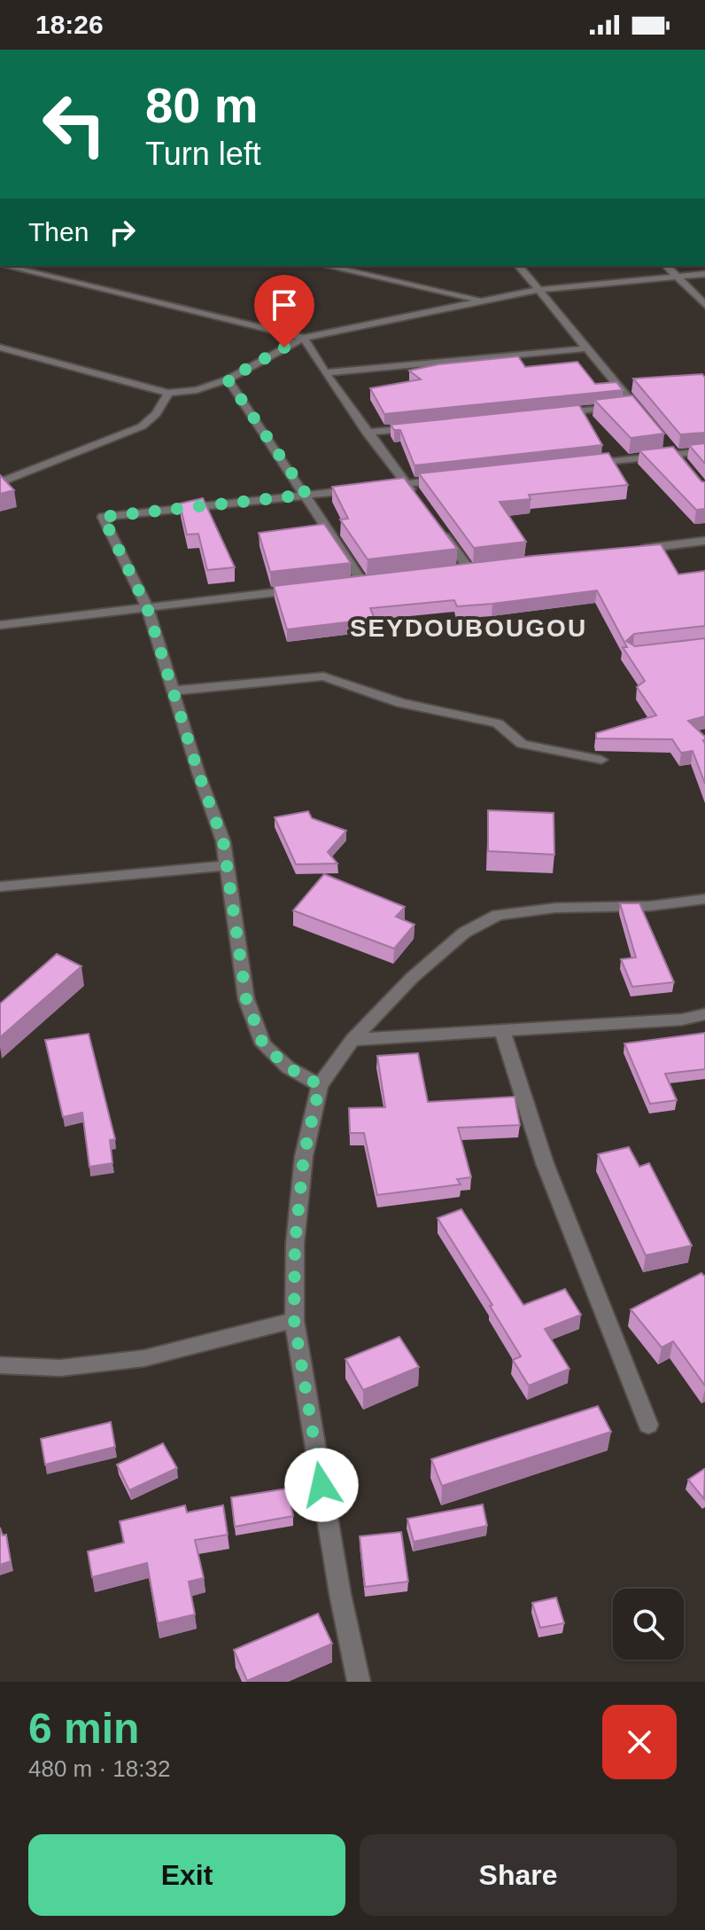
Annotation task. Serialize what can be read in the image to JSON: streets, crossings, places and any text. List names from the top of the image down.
{
  "districts": ["SEYDOUBOUGOU"],
  "page": {
    "status": "18:26",
    "turn": ["80 m", "Turn left"],
    "then": "Then",
    "heading": ["6 min", "480 m · 18:32"],
    "buttons": ["Exit", "Share"]
  }
}
